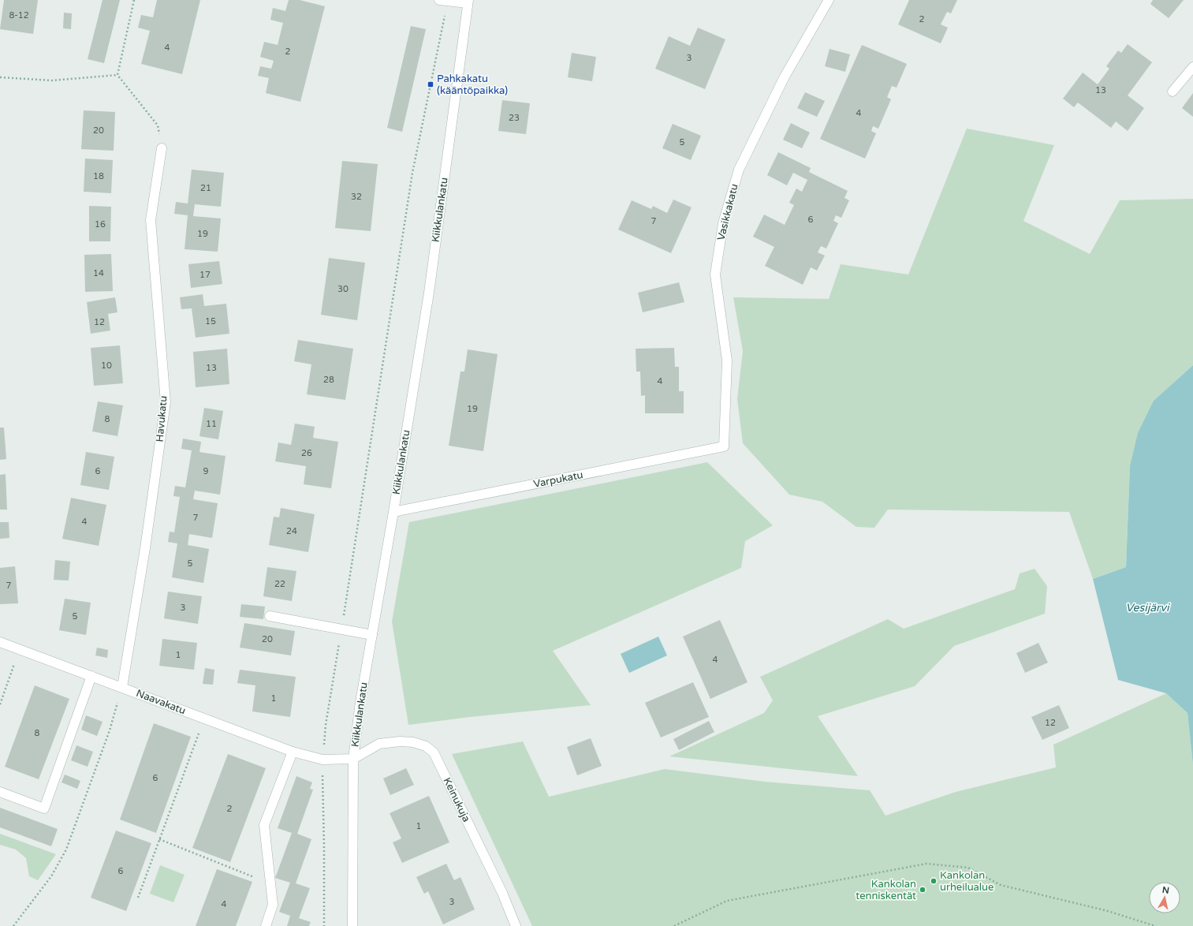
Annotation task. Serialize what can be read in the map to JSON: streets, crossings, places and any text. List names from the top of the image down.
{
  "streets": {
    "street": [
      "Kiikkulankatu",
      "Vasikkakatu",
      "Havukatu",
      "Varpukatu",
      "Naavakatu",
      "Keinukuja"
    ]
  },
  "crossings": [
    ["Kiikkulankatu", "Varpukatu"],
    ["Kiikkulankatu", "Naavakatu"],
    ["Kiikkulankatu", "Keinukuja"],
    ["Vasikkakatu", "Varpukatu"],
    ["Havukatu", "Naavakatu"],
    ["Naavakatu", "Keinukuja"]
  ],
  "water": ["Vesijärvi"],
  "places": {
    "transit": ["Pahkakatu (kääntöpaikka)"],
    "other": ["Kankolan urheilualue", "Kankolan tenniskentät"]
  },
  "house_numbers": [
    "8-12",
    "2",
    "4",
    "2",
    "3",
    "13",
    "4",
    "23",
    "20",
    "5",
    "18",
    "21",
    "32",
    "6",
    "7",
    "16",
    "19",
    "14",
    "17",
    "30",
    "15",
    "12",
    "10",
    "13",
    "28",
    "4",
    "19",
    "8",
    "11",
    "26",
    "6",
    "9",
    "7",
    "4",
    "24",
    "5",
    "22",
    "7",
    "3",
    "5",
    "20",
    "1",
    "4",
    "1",
    "12",
    "8",
    "6",
    "2",
    "1",
    "6",
    "3",
    "4"
  ],
  "north": "top"
}
